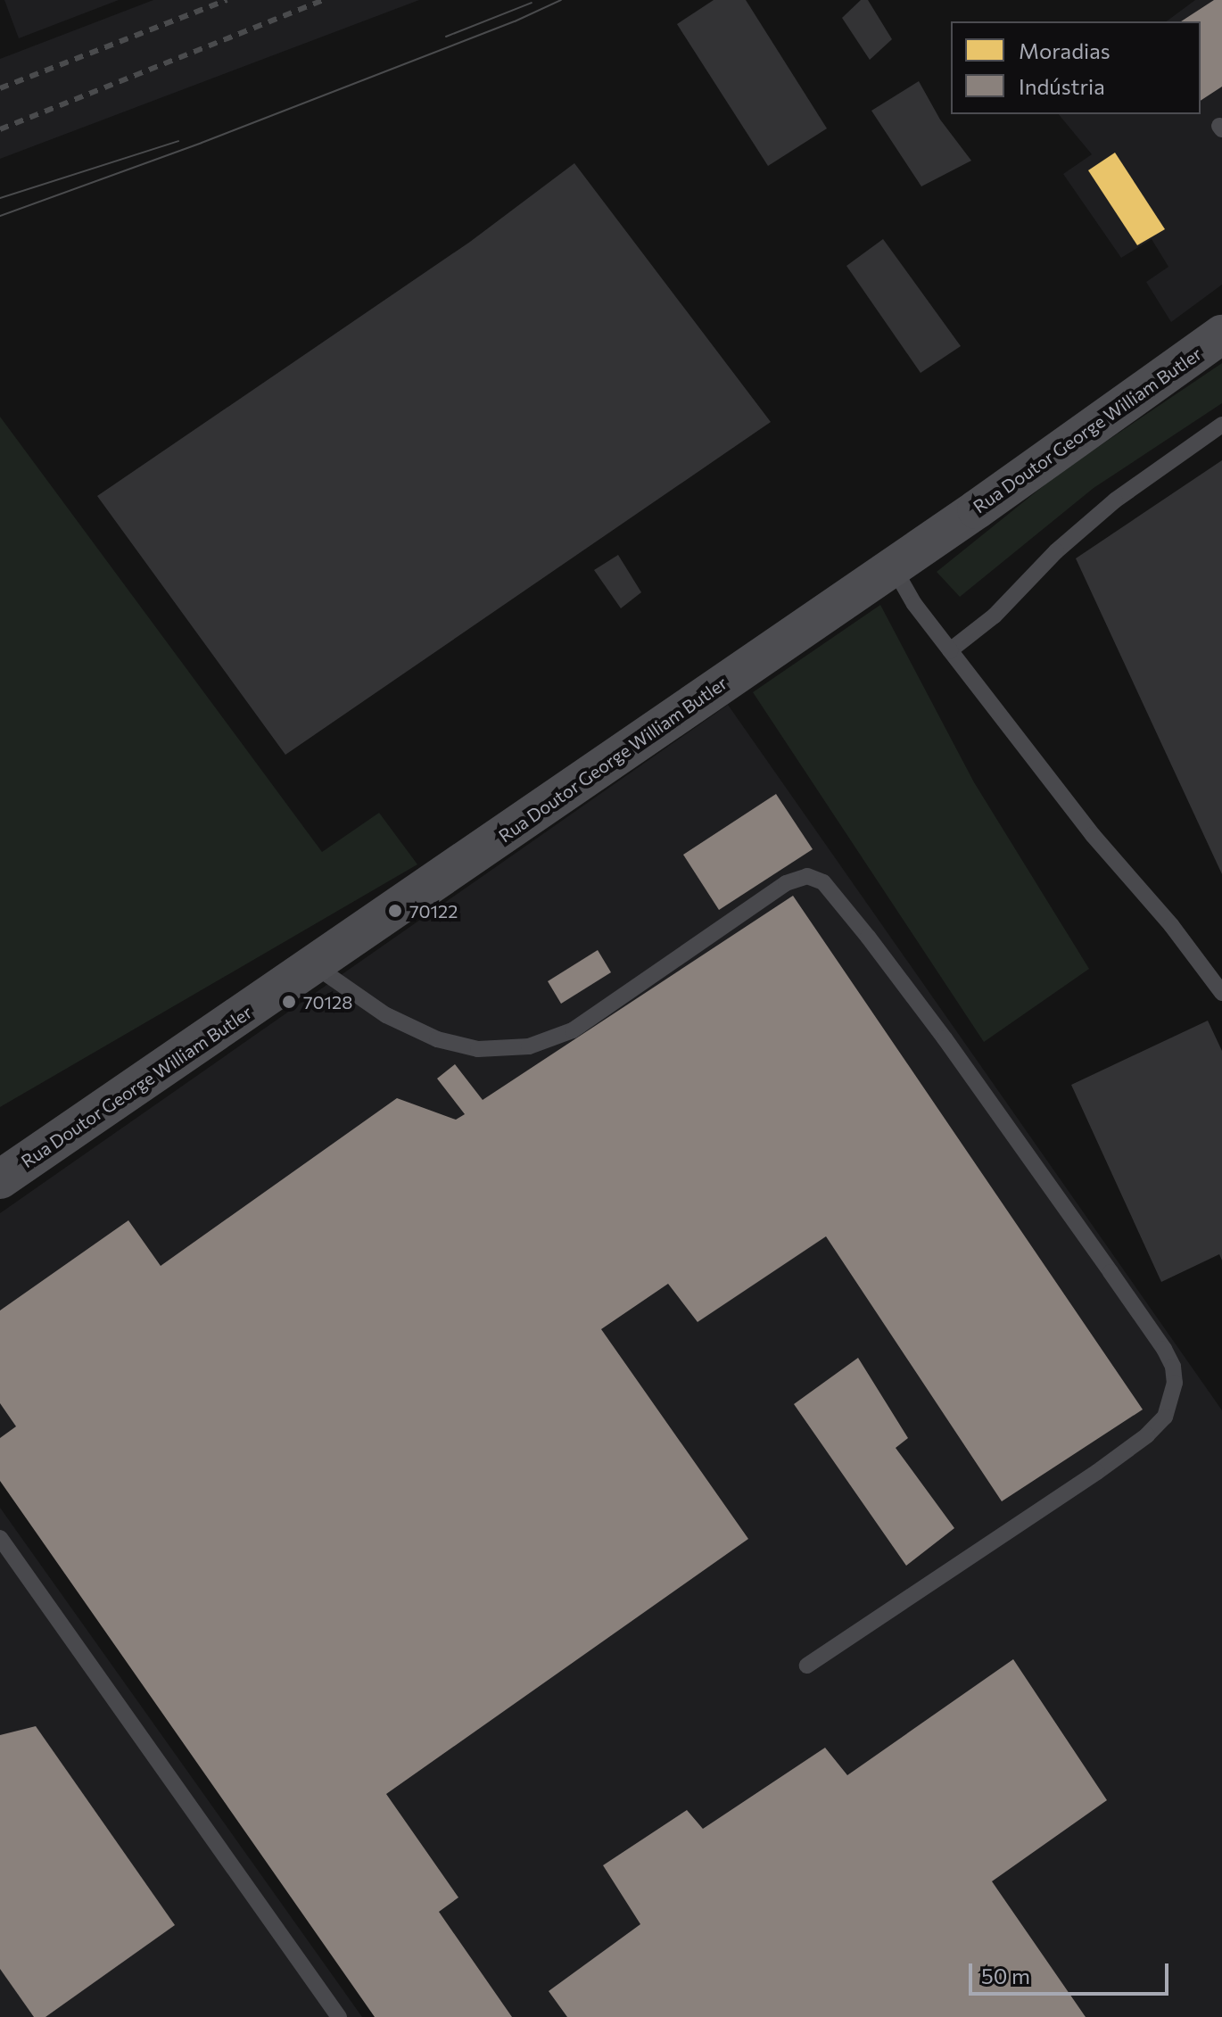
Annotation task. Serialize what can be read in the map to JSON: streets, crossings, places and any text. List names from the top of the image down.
{
  "streets": {
    "street": ["Rua Doutor George William Butler"]
  },
  "places": ["70122", "70128"],
  "legend": ["Moradias", "Indústria"],
  "scale_bar": "50 m"
}
